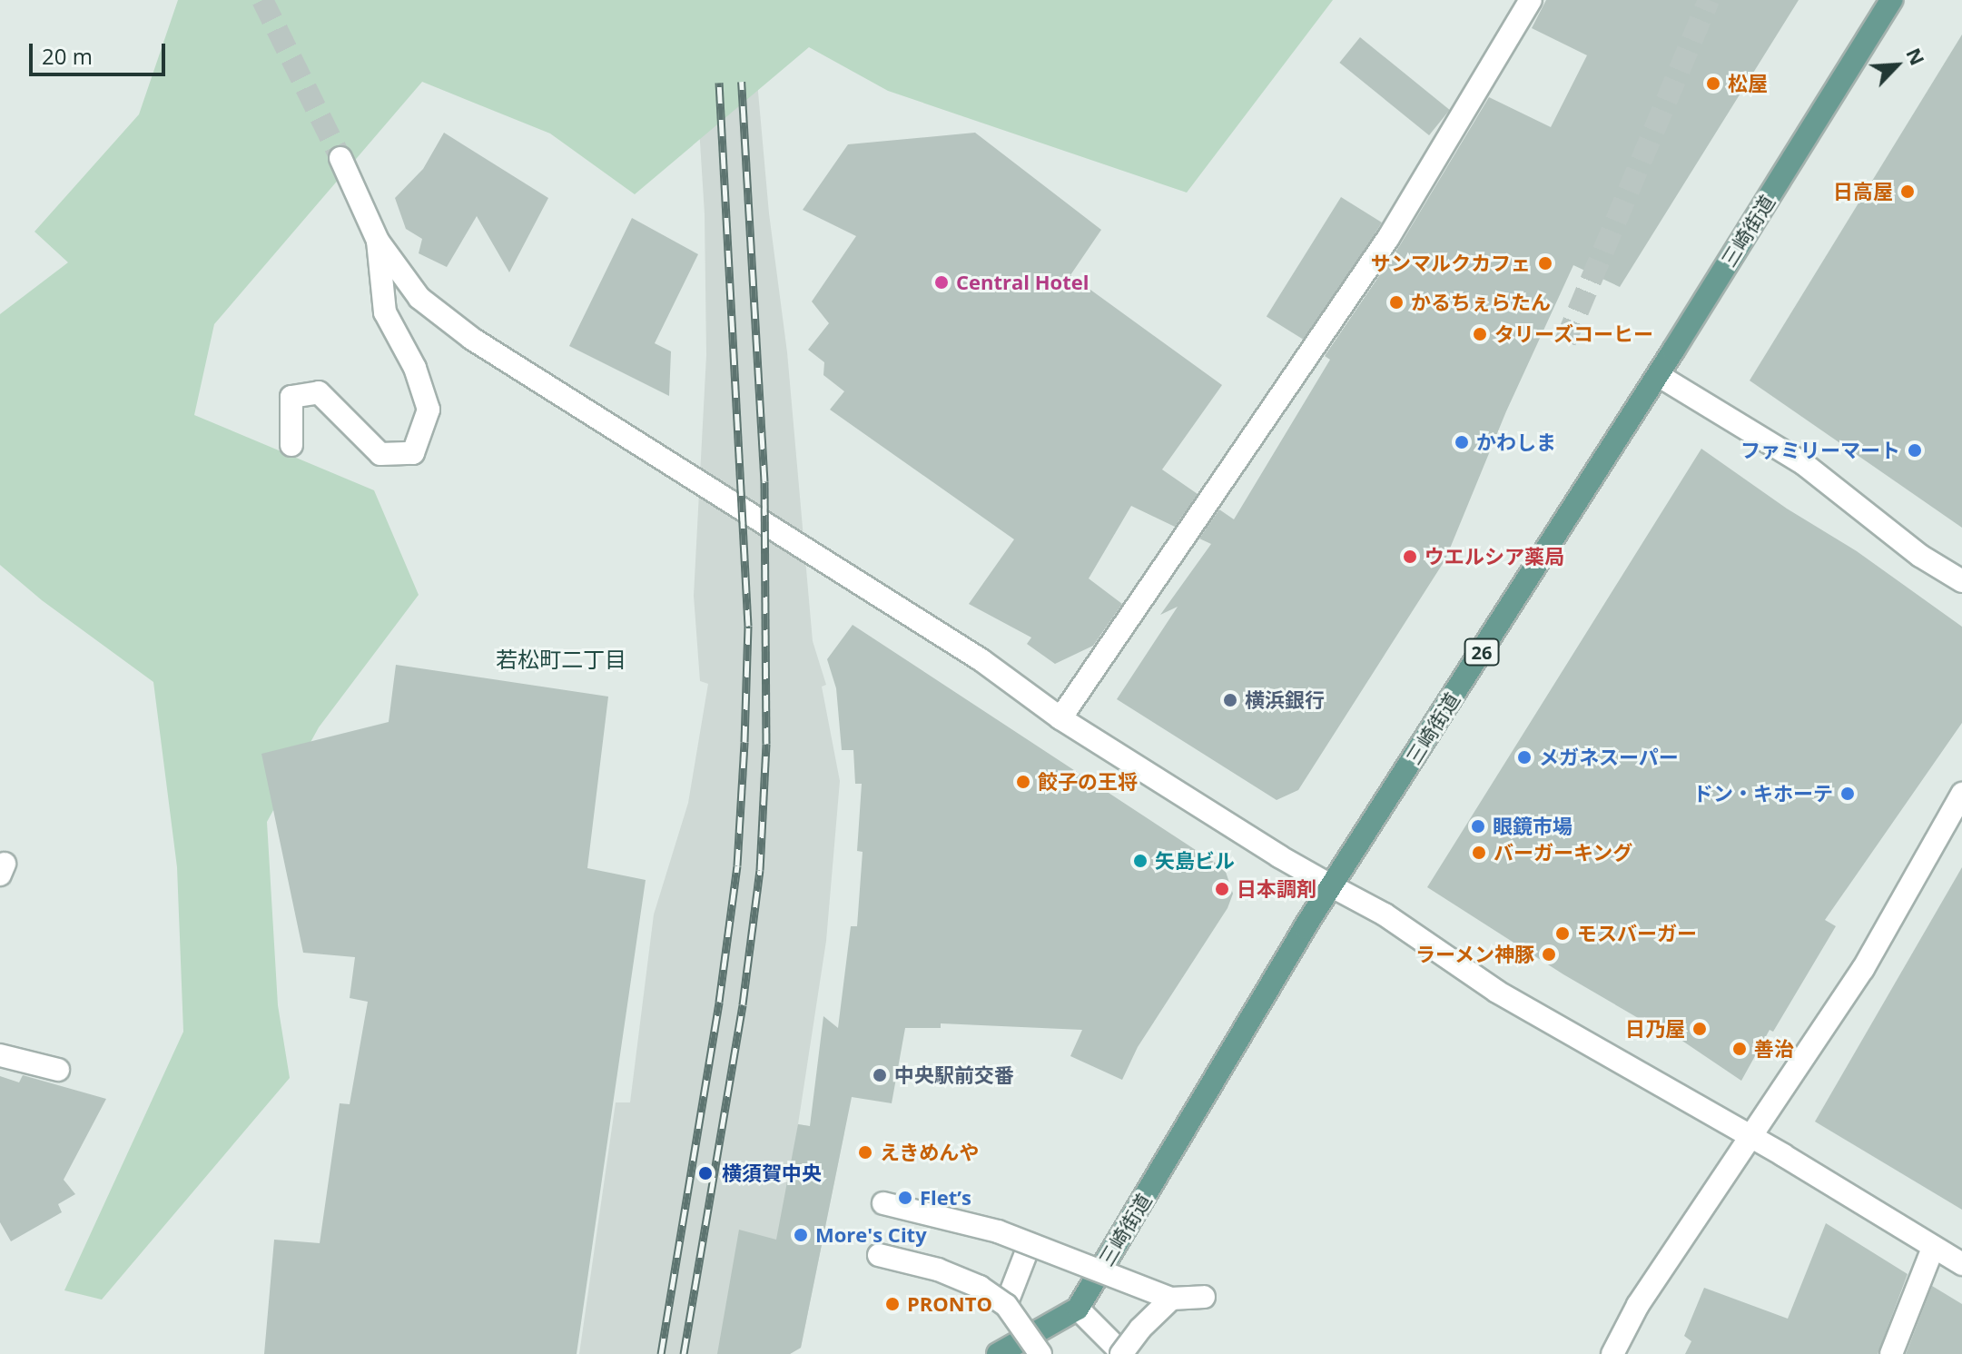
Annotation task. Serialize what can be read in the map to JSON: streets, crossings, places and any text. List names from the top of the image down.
{
  "streets": {
    "main road": ["三崎街道", "26"]
  },
  "districts": ["若松町二丁目"],
  "places": [
    "松屋",
    "日高屋",
    "サンマルクカフェ",
    "Central Hotel",
    "かるちぇらたん",
    "タリーズコーヒー",
    "かわしま",
    "ファミリーマート",
    "ウエルシア薬局",
    "横浜銀行",
    "メガネスーパー",
    "餃子の王将",
    "ドン・キホーテ",
    "眼鏡市場",
    "バーガーキング",
    "矢島ビル",
    "日本調剤",
    "モスバーガー",
    "ラーメン神豚",
    "日乃屋",
    "善治",
    "中央駅前交番",
    "えきめんや",
    "横須賀中央",
    "Flet’s",
    "More's City",
    "PRONTO"
  ],
  "scale_bar": "20 m",
  "north": "top right"
}
